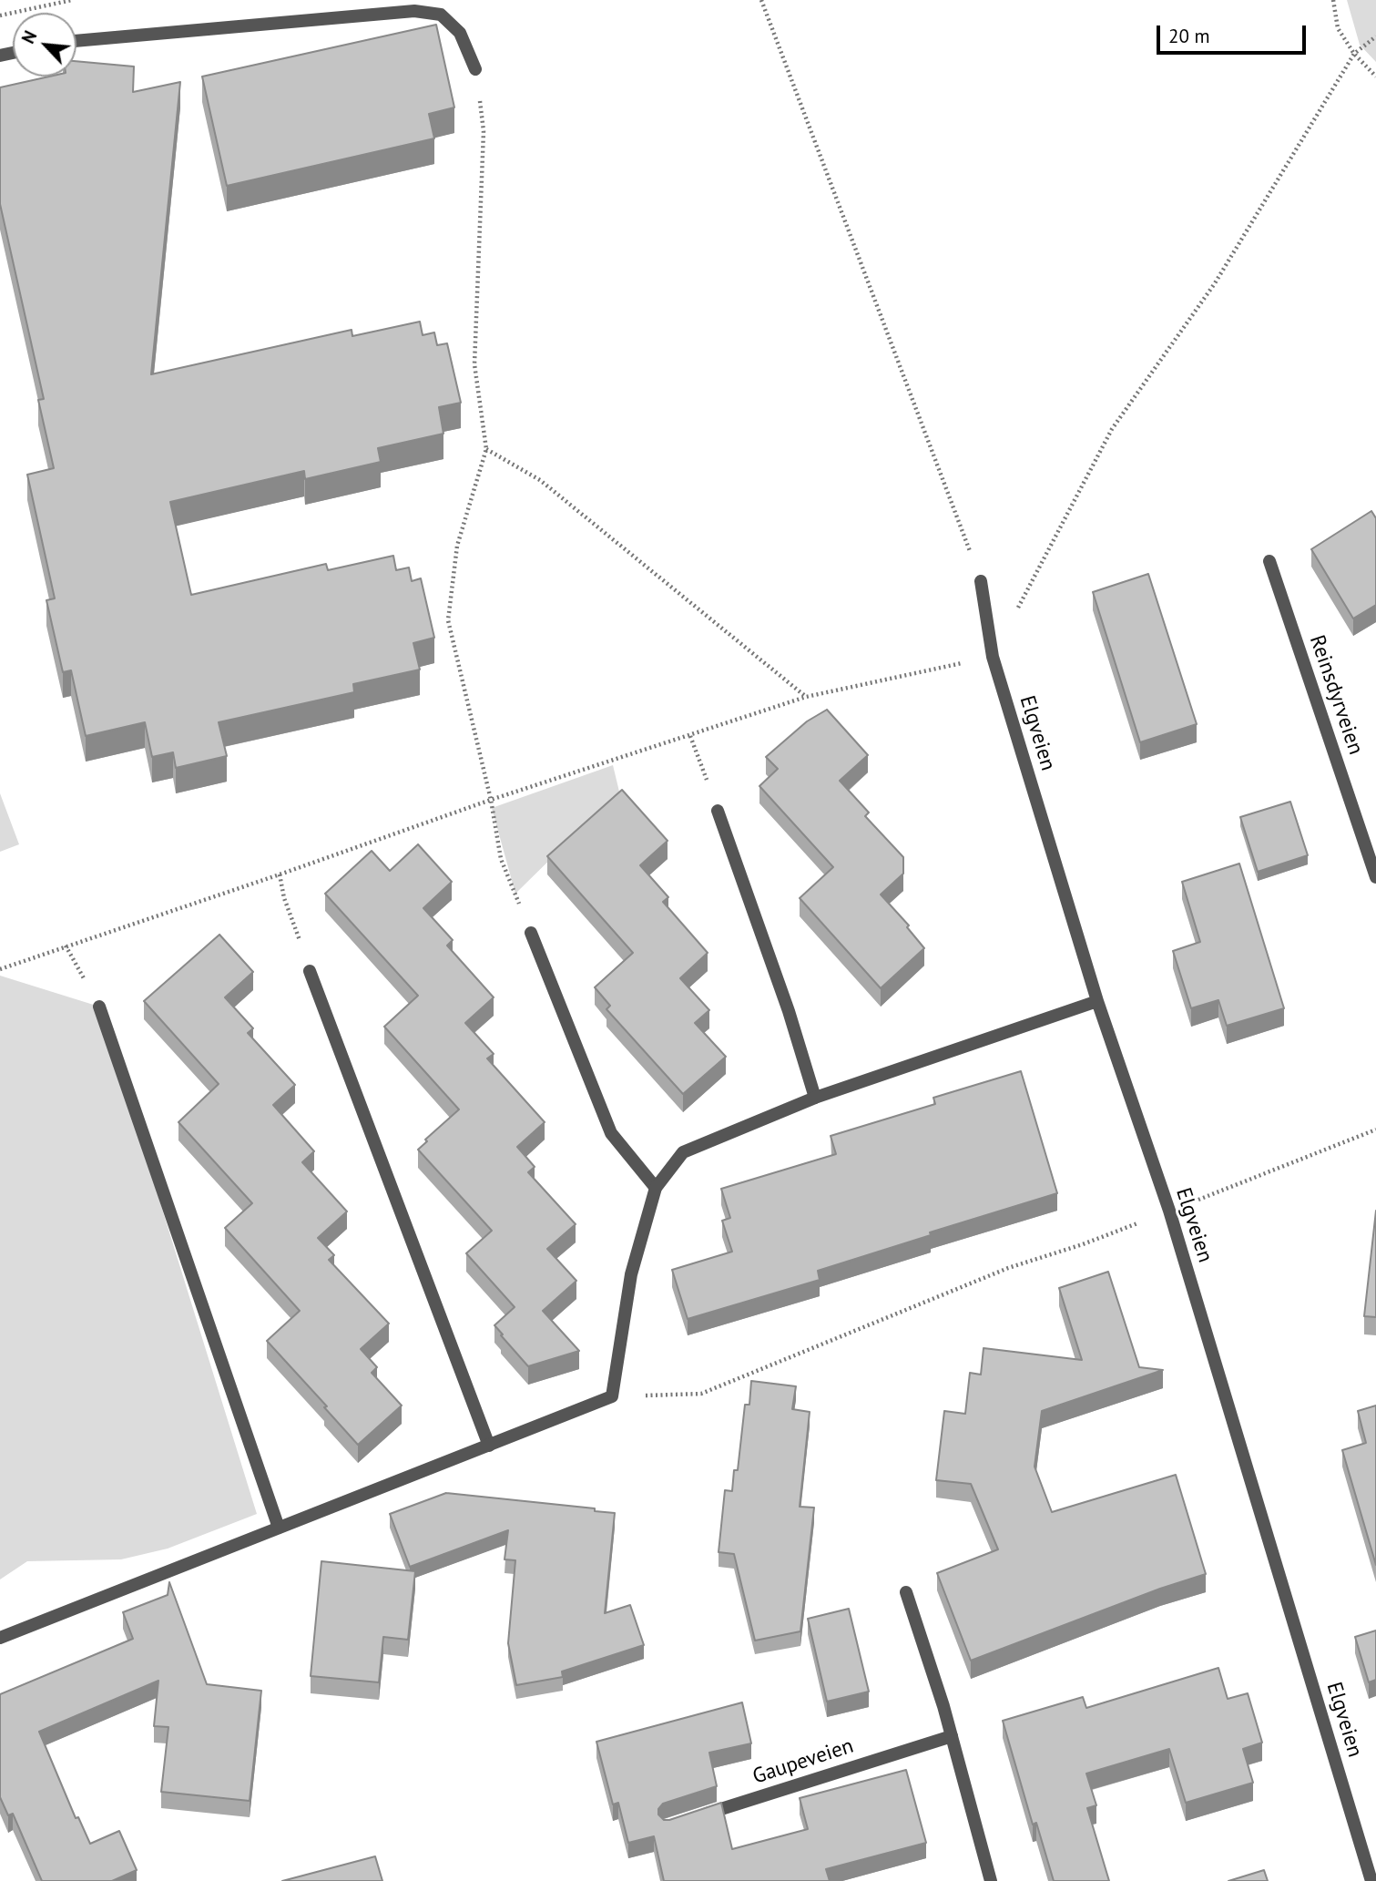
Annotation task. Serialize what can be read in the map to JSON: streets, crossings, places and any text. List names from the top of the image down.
{
  "streets": {
    "street": ["Reinsdyrveien", "Elgveien", "Gaupeveien"]
  },
  "scale_bar": "20 m",
  "north": "top left"
}
